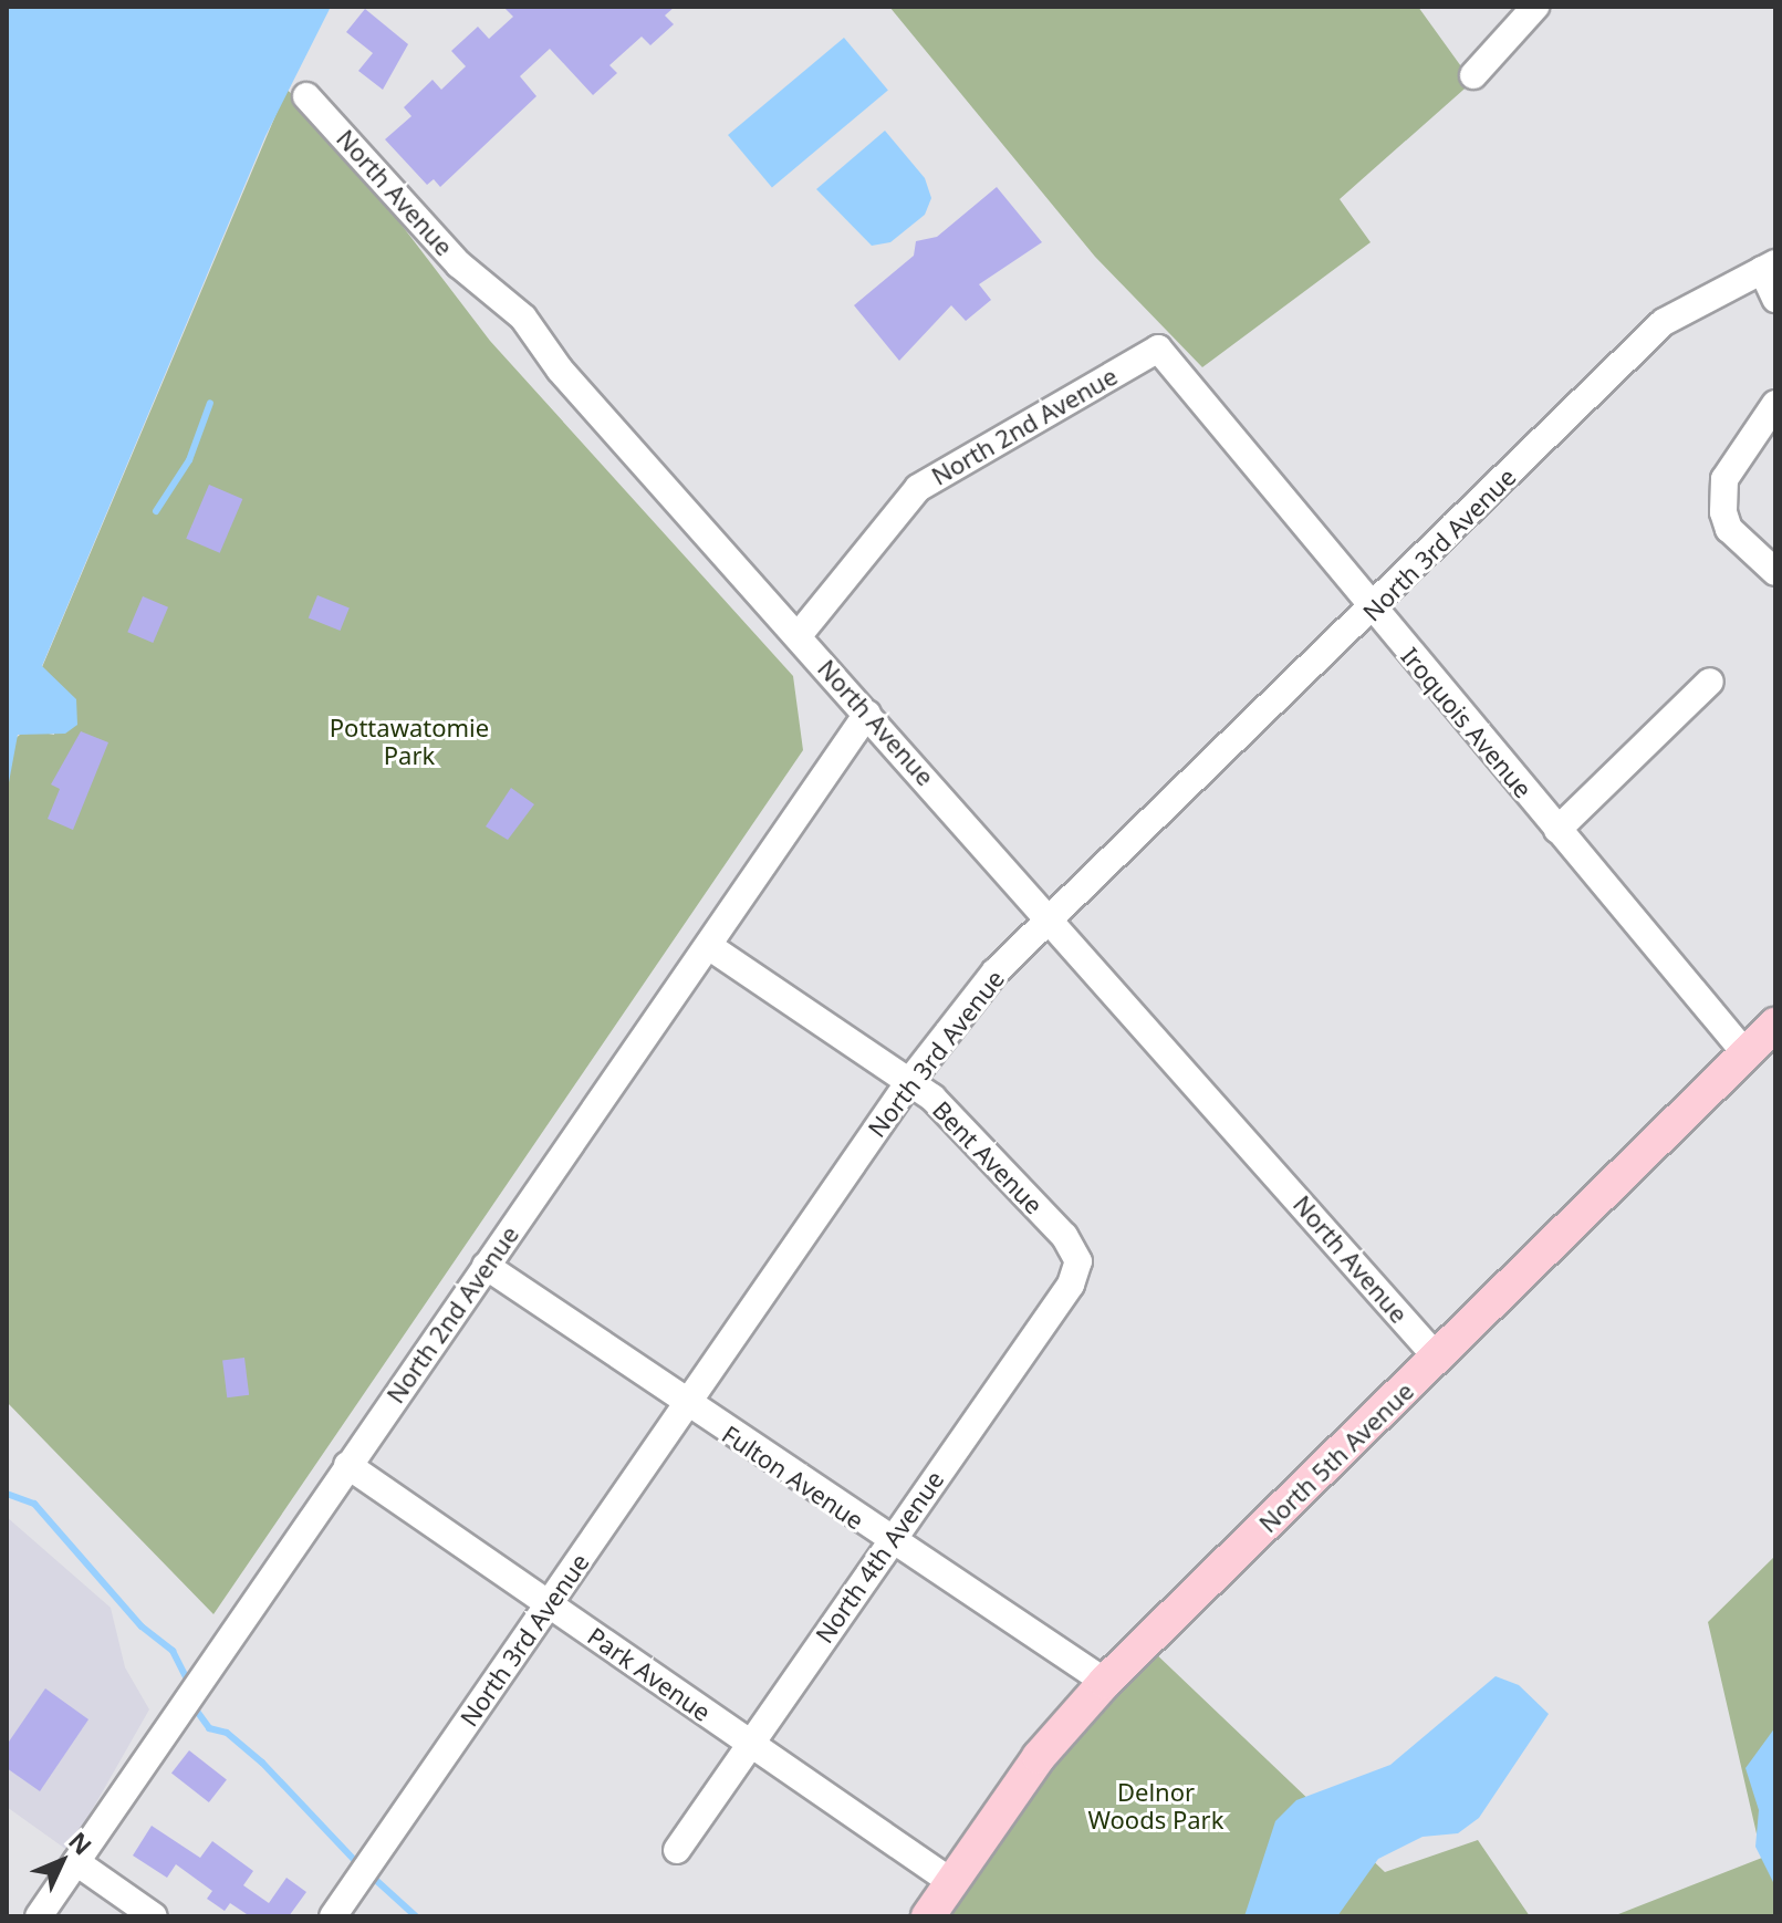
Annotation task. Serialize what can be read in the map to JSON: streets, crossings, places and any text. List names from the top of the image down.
{
  "streets": {
    "main road": ["North 5th Avenue"],
    "street": [
      "North Avenue",
      "North 2nd Avenue",
      "North 3rd Avenue",
      "Iroquois Avenue",
      "Bent Avenue",
      "Fulton Avenue",
      "North 4th Avenue",
      "Park Avenue"
    ]
  },
  "crossings": [
    ["North Avenue", "North 2nd Avenue"],
    ["North Avenue", "North 3rd Avenue"],
    ["North Avenue", "North 5th Avenue"],
    ["North 2nd Avenue", "Iroquois Avenue"],
    ["North 2nd Avenue", "Bent Avenue"],
    ["North 2nd Avenue", "Fulton Avenue"],
    ["North 2nd Avenue", "Park Avenue"],
    ["North 3rd Avenue", "Iroquois Avenue"],
    ["North 3rd Avenue", "Bent Avenue"],
    ["North 3rd Avenue", "Fulton Avenue"],
    ["North 3rd Avenue", "Park Avenue"],
    ["Iroquois Avenue", "North 5th Avenue"],
    ["Bent Avenue", "North 4th Avenue"],
    ["North 5th Avenue", "Fulton Avenue"],
    ["North 5th Avenue", "Park Avenue"],
    ["Fulton Avenue", "North 4th Avenue"],
    ["North 4th Avenue", "Park Avenue"]
  ],
  "parks": ["Pottawatomie Park", "Delnor Woods Park"],
  "north": "top right"
}
